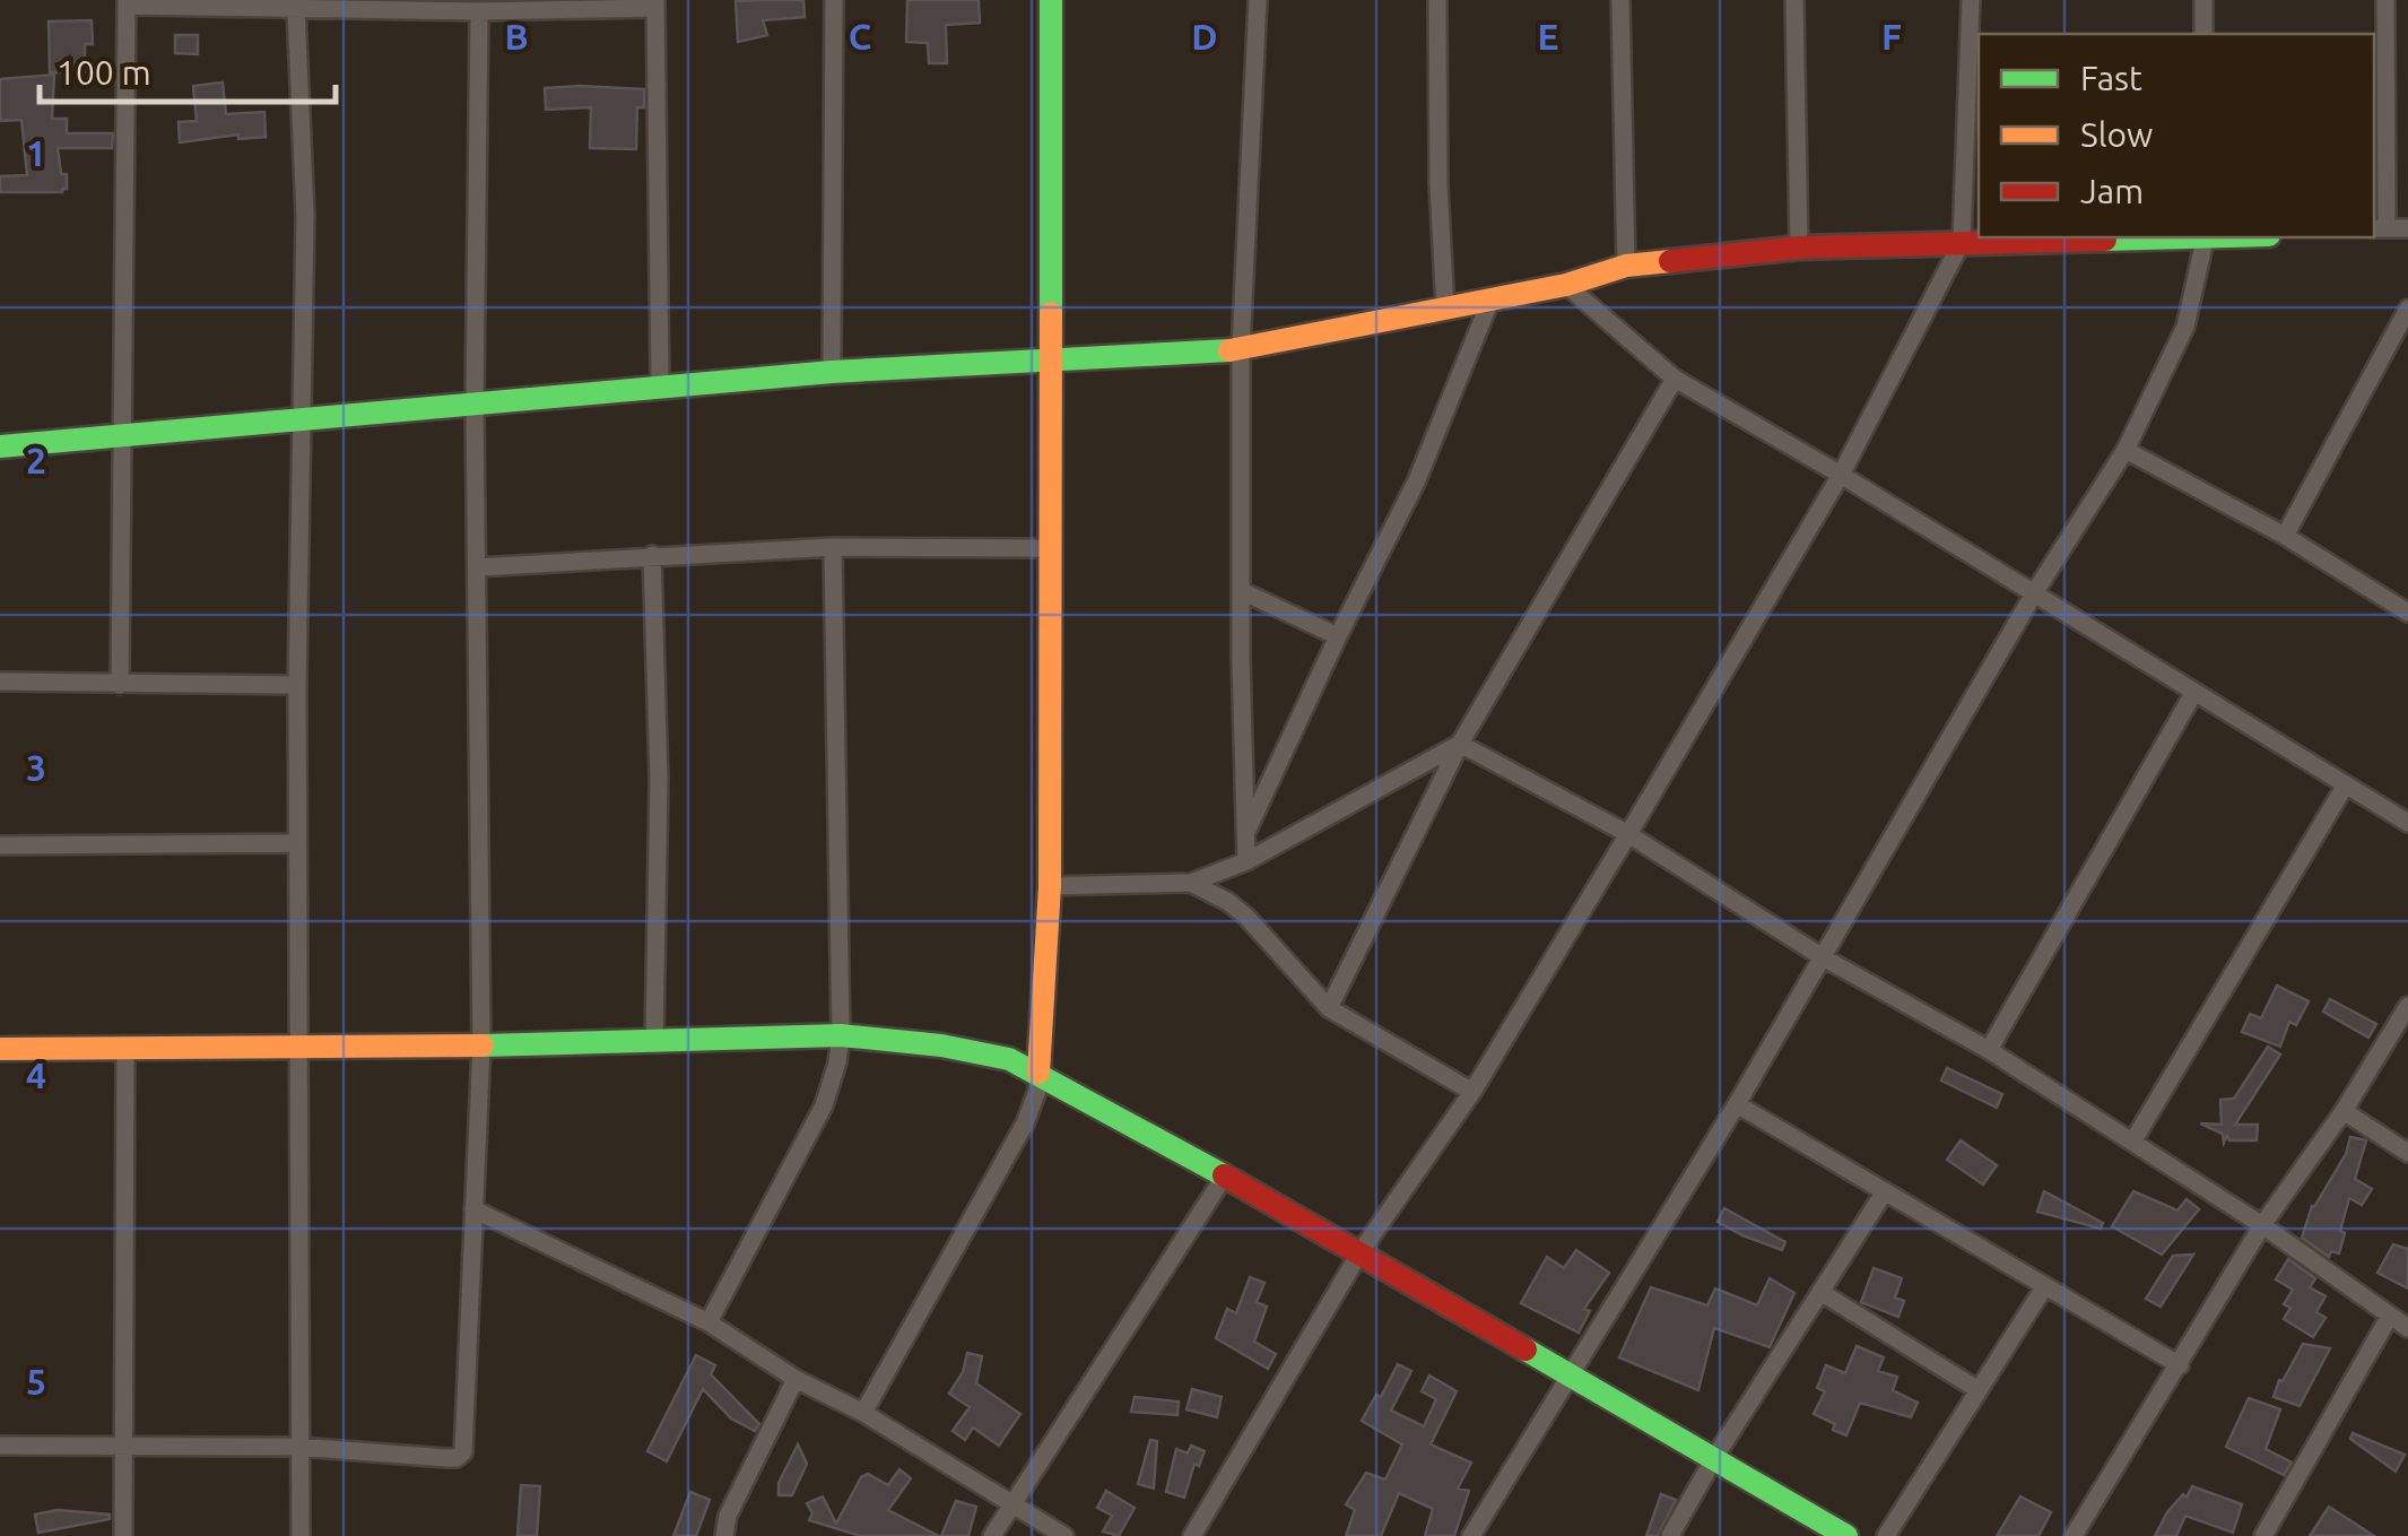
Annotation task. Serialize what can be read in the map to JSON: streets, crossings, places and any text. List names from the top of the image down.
{
  "legend": ["Fast", "Slow", "Jam"],
  "scale_bar": "100 m",
  "grid": {
    "columns": [
      "B",
      "C",
      "D",
      "E",
      "F"
    ],
    "rows": [
      "1",
      "2",
      "3",
      "4",
      "5"
    ]
  }
}
